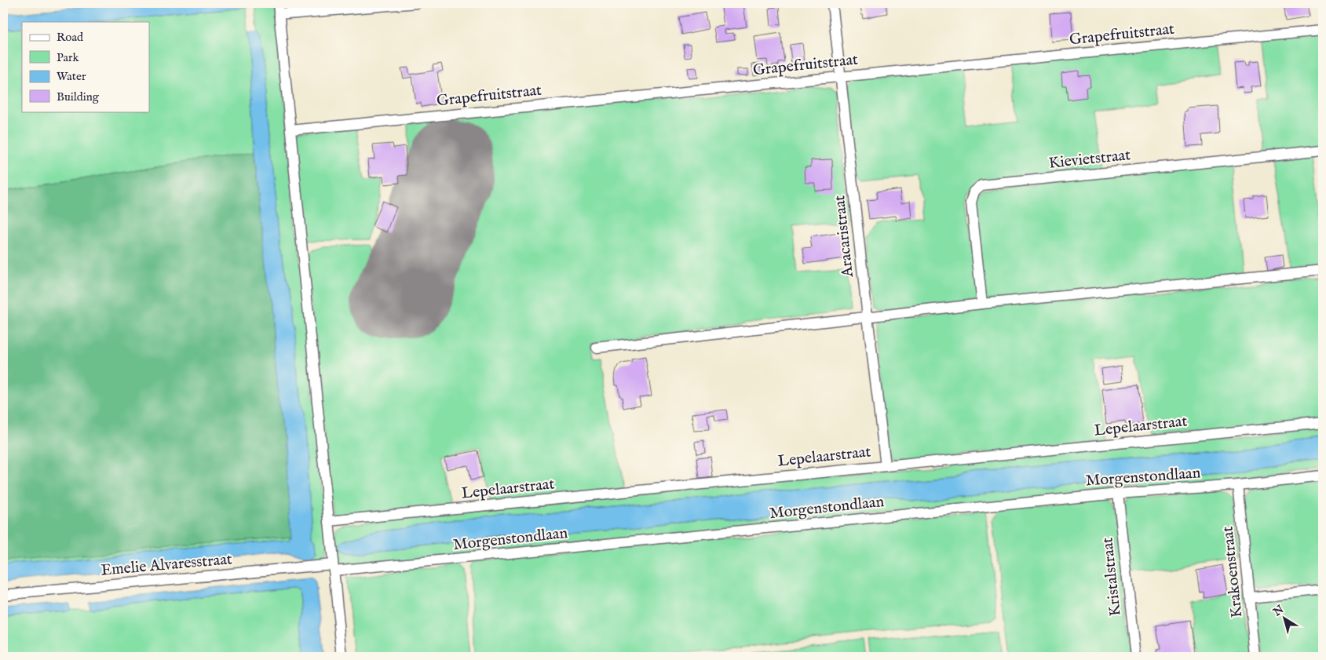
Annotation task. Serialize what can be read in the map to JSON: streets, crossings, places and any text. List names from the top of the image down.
{
  "streets": {
    "street": [
      "Grapefruitstraat",
      "Kievietstraat",
      "Aracaristraat",
      "Lepelaarstraat",
      "Morgenstondlaan",
      "Emelie Alvaresstraat",
      "Krakoenstraat",
      "Kristalstraat"
    ]
  },
  "crossings": [
    ["Grapefruitstraat", "Aracaristraat"],
    ["Aracaristraat", "Lepelaarstraat"],
    ["Morgenstondlaan", "Emelie Alvaresstraat"],
    ["Morgenstondlaan", "Krakoenstraat"],
    ["Morgenstondlaan", "Kristalstraat"]
  ],
  "legend": [
    "Road",
    "Park",
    "Water",
    "Building"
  ],
  "north": "top left"
}
